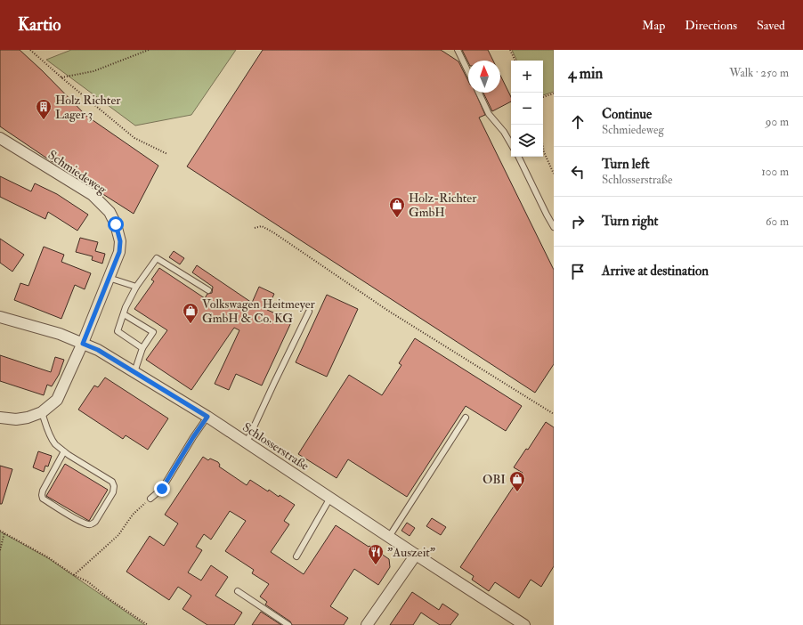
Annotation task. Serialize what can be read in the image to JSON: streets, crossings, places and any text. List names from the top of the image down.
{
  "streets": {
    "street": ["Schmiedeweg", "Schlosserstraße"]
  },
  "crossings": [
    ["Schmiedeweg", "Schlosserstraße"]
  ],
  "places": {
    "building": ["Holz Richter Lager 3"],
    "shop": ["Holz-Richter GmbH", "Volkswagen Heitmeyer GmbH & Co. KG", "OBI"],
    "restaurant": ["\"Auszeit\""]
  },
  "north": "top",
  "page": {
    "header": "Kartio",
    "nav": ["Map", "Directions", "Saved"],
    "heading": ["4 min", "Walk · 250 m"],
    "map_buttons": ["+", "−"],
    "list": [
      ["Continue", "Schmiedeweg", "90 m"],
      ["Turn left", "Schlosserstraße", "100 m"],
      ["Turn right", "60 m"],
      "Arrive at destination"
    ]
  }
}
